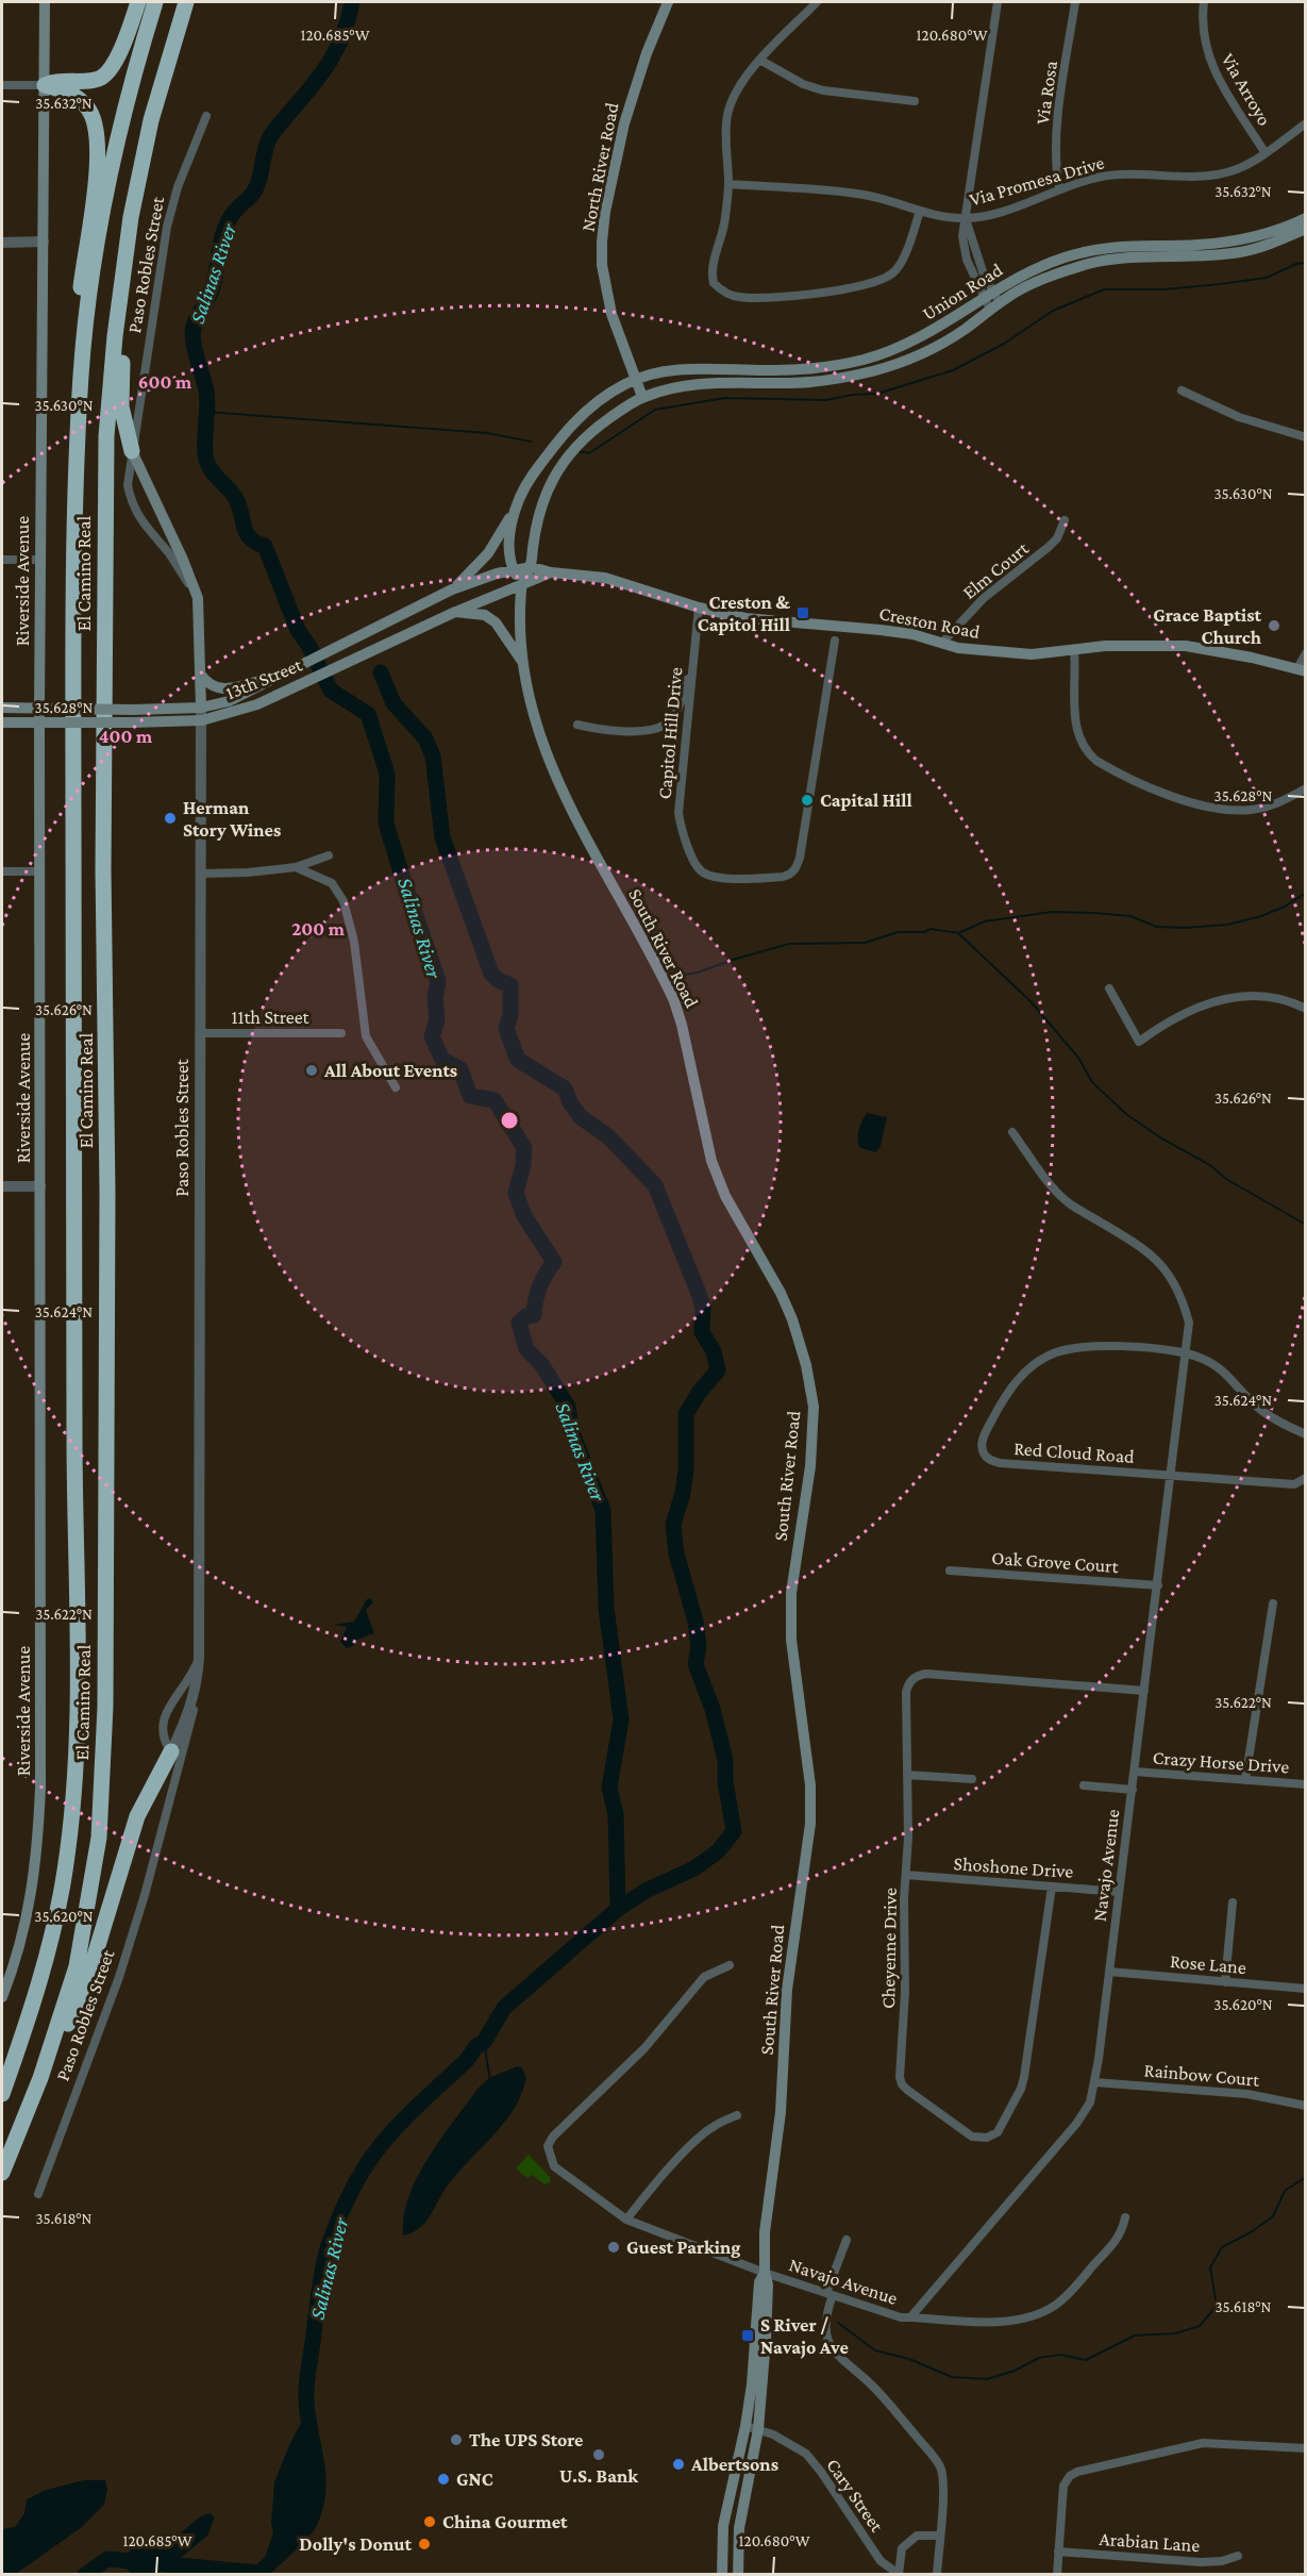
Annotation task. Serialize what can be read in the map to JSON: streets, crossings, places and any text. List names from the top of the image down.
{
  "streets": {
    "highway": ["El Camino Real"],
    "main road": [
      "North River Road",
      "Paso Robles Street",
      "Union Road",
      "Riverside Avenue",
      "Creston Road",
      "13th Street",
      "South River Road"
    ],
    "street": [
      "Via Arroyo",
      "Via Rosa",
      "Via Promesa Drive",
      "Elm Court",
      "Capitol Hill Drive",
      "11th Street",
      "Red Cloud Road",
      "Oak Grove Court",
      "Crazy Horse Drive",
      "Navajo Avenue",
      "Shoshone Drive",
      "Cheyenne Drive",
      "Rose Lane",
      "Rainbow Court",
      "Cary Street",
      "Arabian Lane"
    ]
  },
  "crossings": [
    ["Via Arroyo", "Via Promesa Drive"],
    ["Via Rosa", "Via Promesa Drive"],
    ["North River Road", "Union Road"],
    ["Paso Robles Street", "13th Street"],
    ["Paso Robles Street", "11th Street"],
    ["Elm Court", "Creston Road"],
    ["Riverside Avenue", "13th Street"],
    ["Creston Road", "13th Street"],
    ["Creston Road", "Capitol Hill Drive"],
    ["13th Street", "South River Road"],
    ["South River Road", "Navajo Avenue"],
    ["South River Road", "Cary Street"],
    ["Red Cloud Road", "Navajo Avenue"],
    ["Oak Grove Court", "Navajo Avenue"],
    ["Crazy Horse Drive", "Navajo Avenue"],
    ["Navajo Avenue", "Shoshone Drive"],
    ["Navajo Avenue", "Cheyenne Drive"],
    ["Navajo Avenue", "Rose Lane"],
    ["Navajo Avenue", "Rainbow Court"],
    ["Shoshone Drive", "Cheyenne Drive"]
  ],
  "water": ["Salinas River"],
  "places": {
    "transit": ["Creston & Capitol Hill", "S River / Navajo Ave"],
    "other": [
      "Grace Baptist Church",
      "Capital Hill",
      "Herman Story Wines",
      "All About Events",
      "Guest Parking",
      "The UPS Store",
      "U.S. Bank",
      "Albertsons",
      "GNC",
      "China Gourmet",
      "Dolly's Donut"
    ]
  },
  "coordinates": [
    "120.685°W",
    "120.680°W",
    "35.632°N",
    "35.630°N",
    "35.628°N",
    "35.626°N",
    "35.624°N",
    "35.622°N",
    "35.620°N",
    "35.618°N"
  ],
  "rings": ["600 m", "400 m", "200 m"]
}
